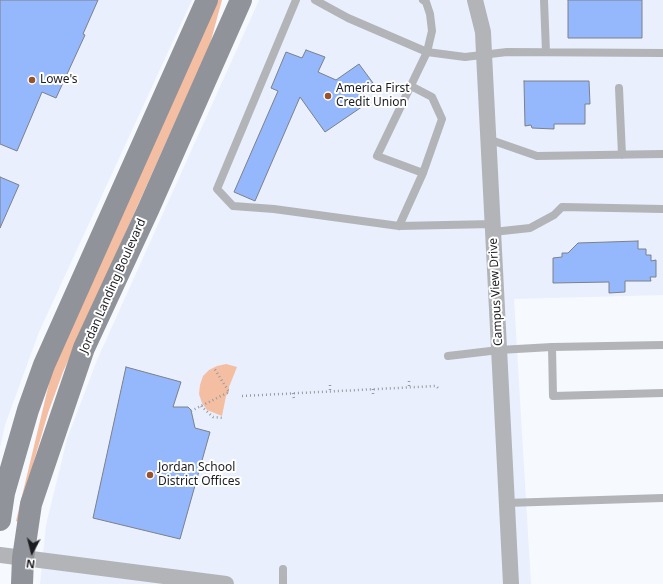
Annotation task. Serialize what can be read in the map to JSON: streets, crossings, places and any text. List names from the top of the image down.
{
  "streets": {
    "main road": ["Jordan Landing Boulevard"],
    "street": ["Campus View Drive"]
  },
  "places": ["Lowe's", "America First Credit Union", "Jordan School District Offices"],
  "north": "bottom"
}
